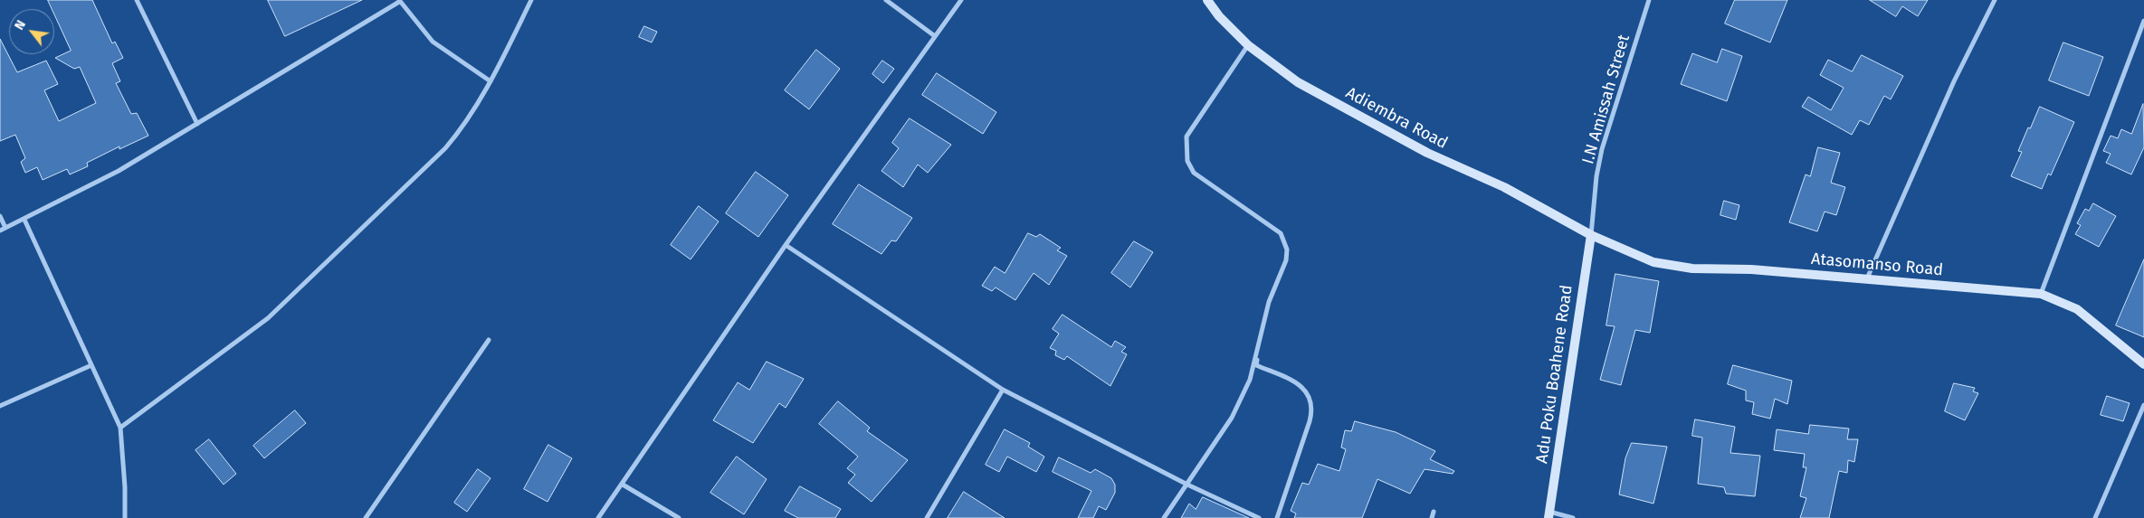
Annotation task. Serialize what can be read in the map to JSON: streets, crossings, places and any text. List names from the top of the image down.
{
  "streets": {
    "street": [
      "I.N Amissah Street",
      "Adiembra Road",
      "Atasomanso Road",
      "Adu Poku Boahene Road"
    ]
  },
  "crossings": [
    ["I.N Amissah Street", "Adiembra Road"],
    ["I.N Amissah Street", "Atasomanso Road"],
    ["I.N Amissah Street", "Adu Poku Boahene Road"],
    ["Adiembra Road", "Atasomanso Road"],
    ["Adiembra Road", "Adu Poku Boahene Road"],
    ["Atasomanso Road", "Adu Poku Boahene Road"]
  ],
  "north": "top left"
}
